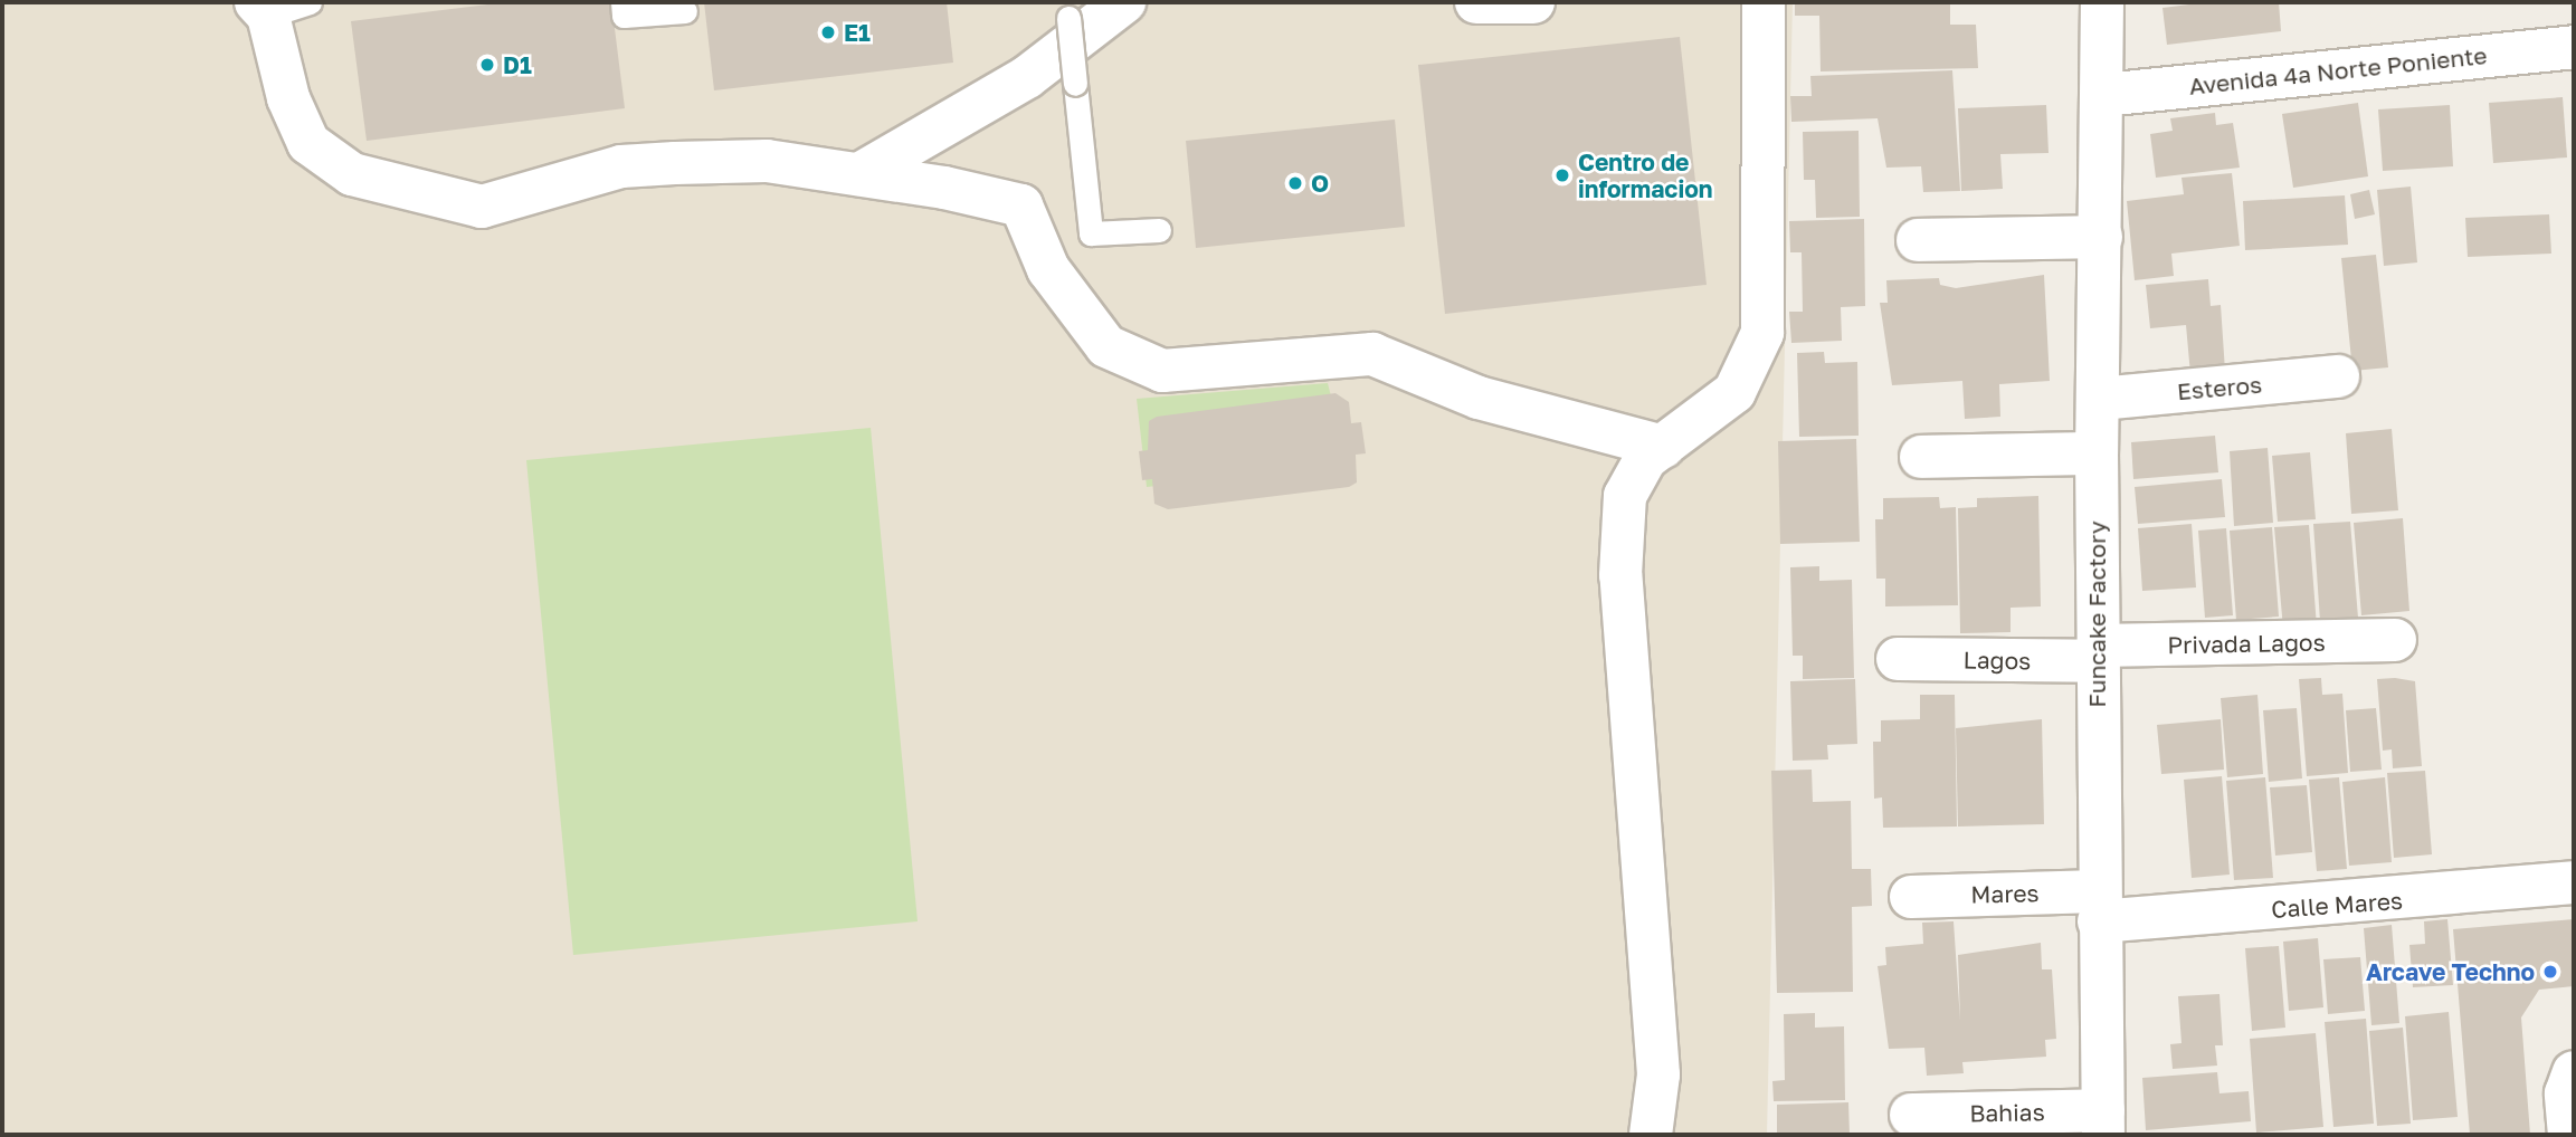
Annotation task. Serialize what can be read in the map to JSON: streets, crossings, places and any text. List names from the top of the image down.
{
  "streets": {
    "street": [
      "Avenida 4a Norte Poniente",
      "Esteros",
      "Funcake Factory",
      "Privada Lagos",
      "Lagos",
      "Mares",
      "Calle Mares",
      "Bahias"
    ]
  },
  "crossings": [
    ["Avenida 4a Norte Poniente", "Funcake Factory"],
    ["Esteros", "Funcake Factory"],
    ["Funcake Factory", "Privada Lagos"],
    ["Funcake Factory", "Lagos"],
    ["Funcake Factory", "Mares"],
    ["Funcake Factory", "Calle Mares"],
    ["Funcake Factory", "Bahias"],
    ["Privada Lagos", "Lagos"],
    ["Mares", "Calle Mares"]
  ],
  "places": [
    "E1",
    "D1",
    "Centro de informacion",
    "O",
    "Arcave Techno"
  ]
}
